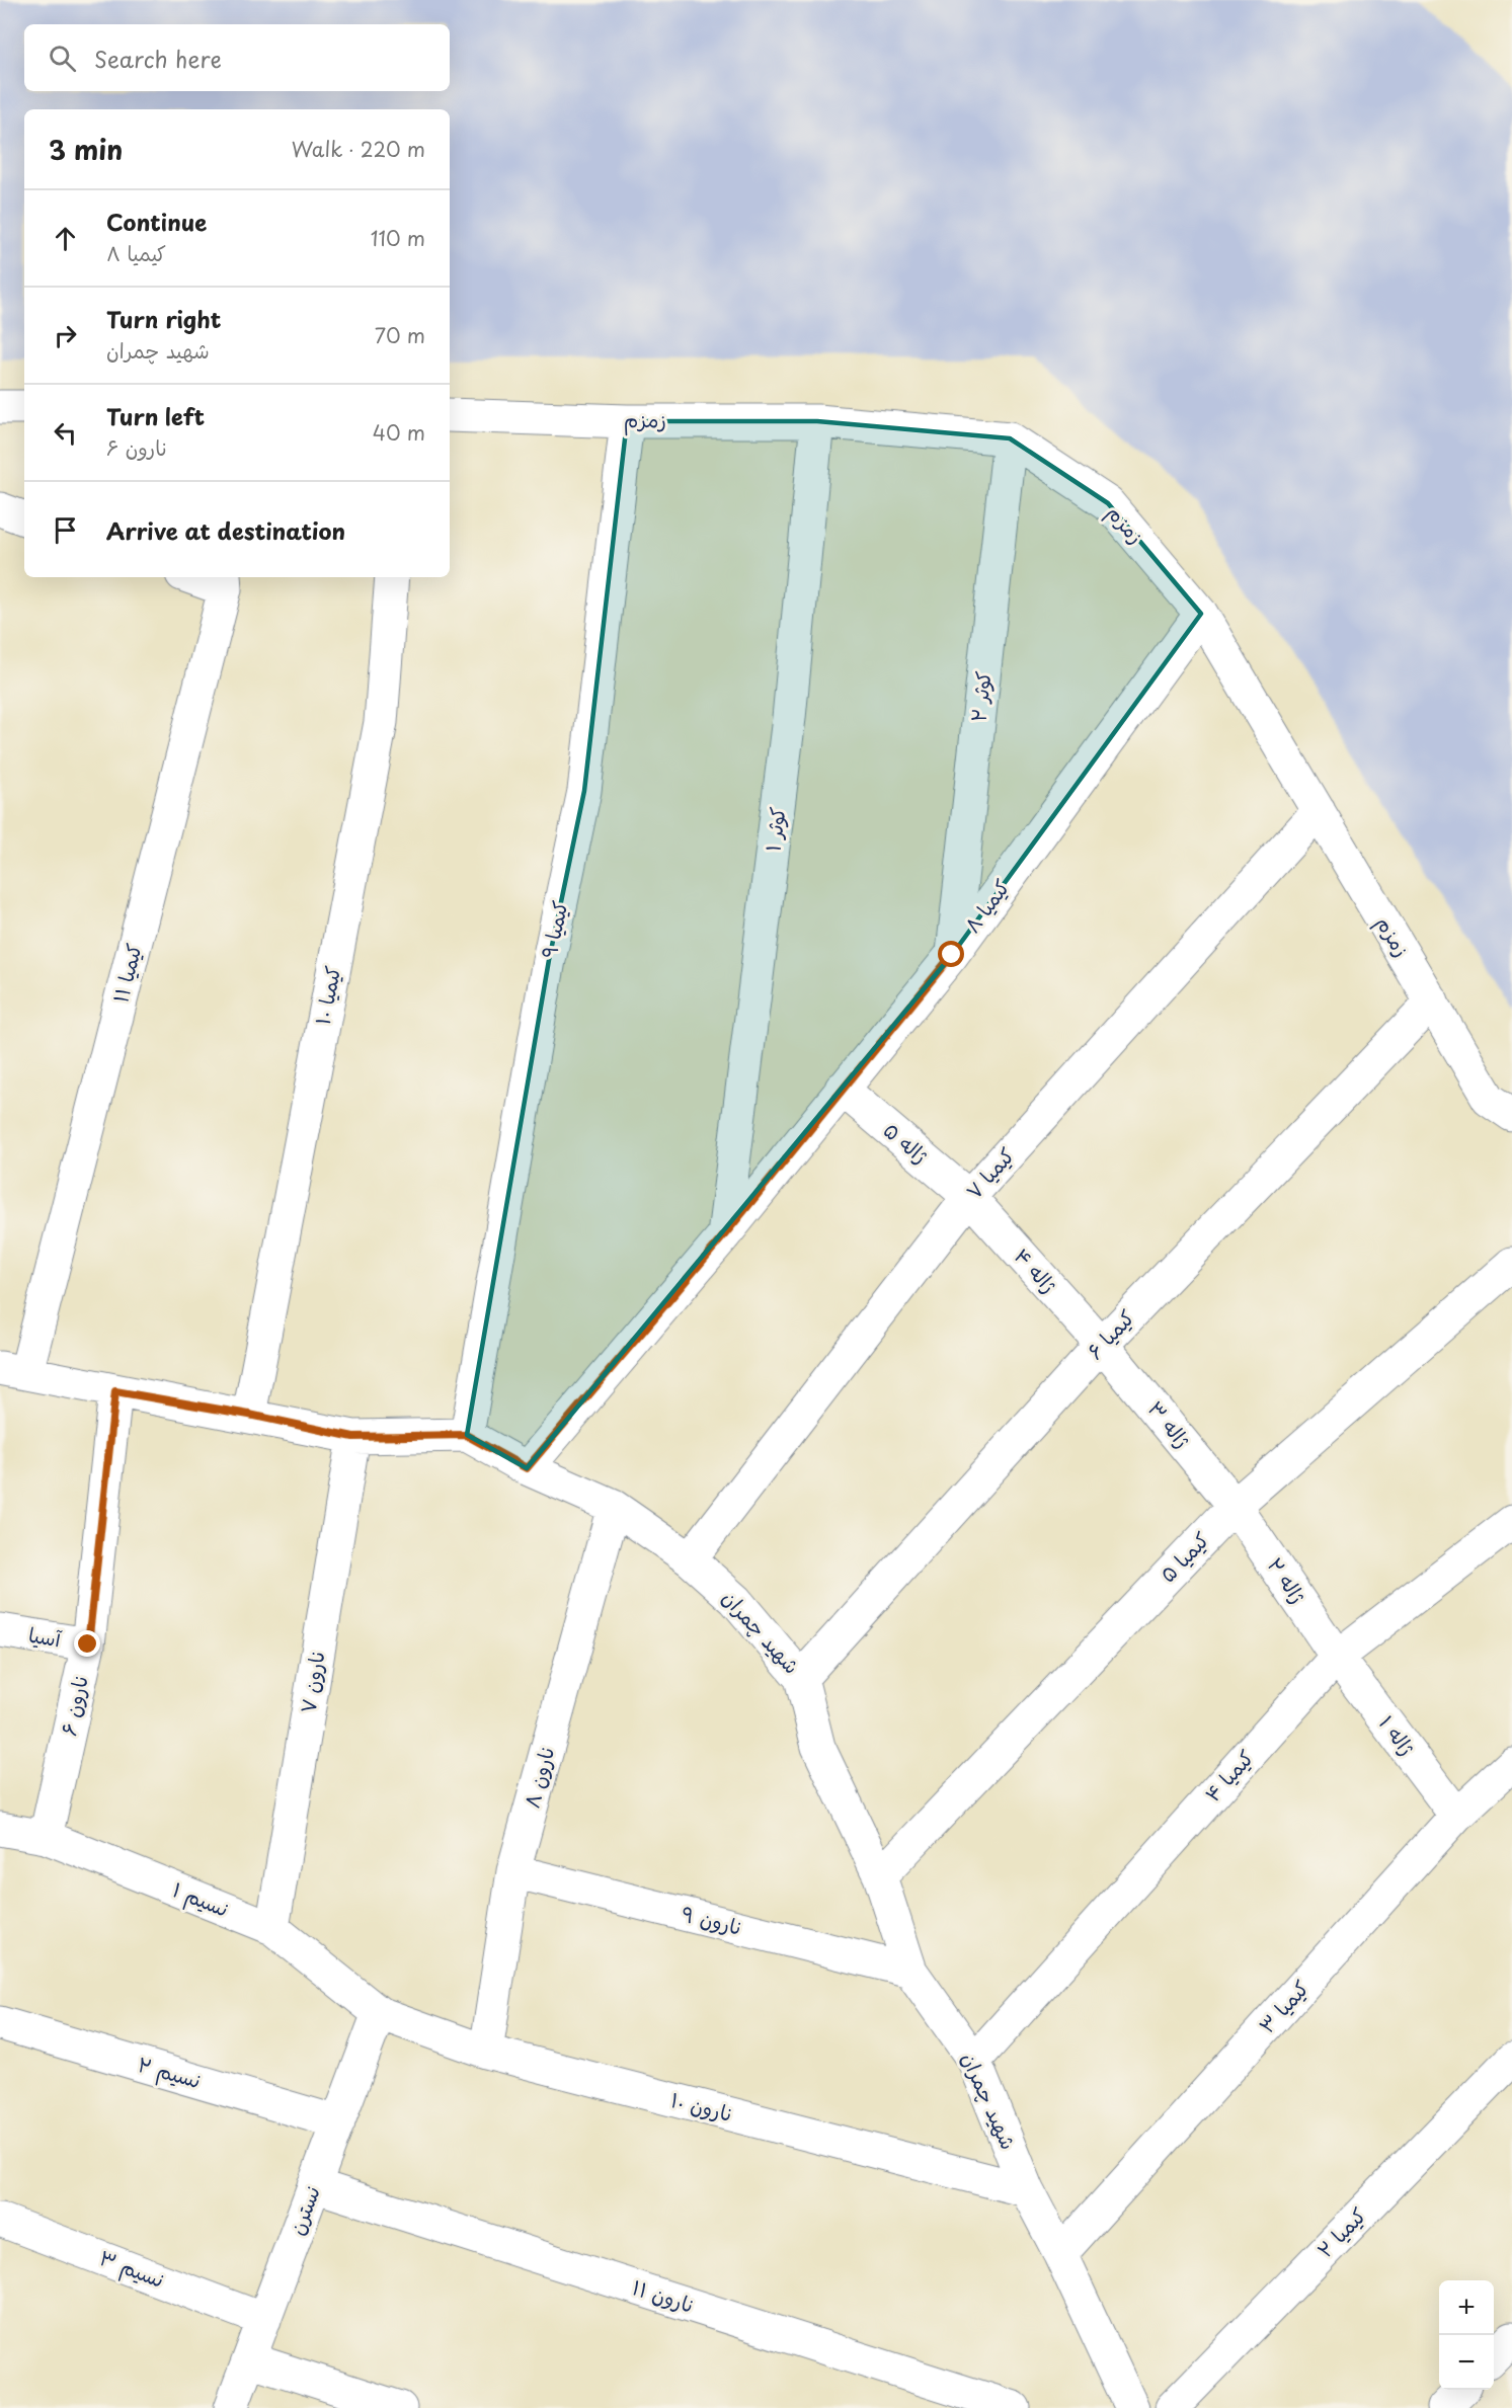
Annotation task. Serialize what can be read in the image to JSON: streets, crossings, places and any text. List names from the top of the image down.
{
  "streets": {
    "street": [
      "زمزم",
      "کوثر ۲",
      "کوثر ۱",
      "کیمیا ۸",
      "کیمیا ۹",
      "کیمیا ۱۱",
      "کیمیا ۱۰",
      "ژاله ۵",
      "کیمیا ۷",
      "ژاله ۴",
      "کیمیا ۶",
      "ژاله ۳",
      "کیمیا ۵",
      "ژاله ۲",
      "شهید چمران",
      "آسیا",
      "نارون ۷",
      "نارون ۶",
      "ژاله ۱",
      "کیمیا ۴",
      "نارون ۸",
      "نسیم ۱",
      "نارون ۹",
      "کیمیا ۳",
      "نسیم ۲",
      "نارون ۱۰",
      "نسترن",
      "کیمیا ۲",
      "نسیم ۳",
      "نارون ۱۱"
    ]
  },
  "crossings": [
    ["زمزم", "کوثر ۲"],
    ["زمزم", "کوثر ۱"],
    ["زمزم", "کیمیا ۸"],
    ["زمزم", "کیمیا ۹"],
    ["زمزم", "کیمیا ۷"],
    ["زمزم", "کیمیا ۶"],
    ["کوثر ۲", "کیمیا ۸"],
    ["کوثر ۱", "کیمیا ۸"],
    ["کیمیا ۸", "ژاله ۵"],
    ["کیمیا ۸", "شهید چمران"],
    ["کیمیا ۹", "شهید چمران"],
    ["کیمیا ۱۱", "شهید چمران"],
    ["کیمیا ۱۰", "شهید چمران"],
    ["ژاله ۵", "کیمیا ۷"],
    ["ژاله ۵", "ژاله ۴"],
    ["کیمیا ۷", "ژاله ۴"],
    ["کیمیا ۷", "شهید چمران"],
    ["ژاله ۴", "کیمیا ۶"],
    ["ژاله ۴", "ژاله ۳"],
    ["کیمیا ۶", "ژاله ۳"],
    ["کیمیا ۶", "شهید چمران"],
    ["ژاله ۳", "کیمیا ۵"],
    ["ژاله ۳", "ژاله ۲"],
    ["کیمیا ۵", "ژاله ۲"],
    ["کیمیا ۵", "شهید چمران"],
    ["ژاله ۲", "ژاله ۱"],
    ["ژاله ۲", "کیمیا ۴"],
    ["شهید چمران", "نارون ۷"],
    ["شهید چمران", "نارون ۶"],
    ["شهید چمران", "کیمیا ۴"],
    ["شهید چمران", "نارون ۸"],
    ["شهید چمران", "نارون ۹"],
    ["شهید چمران", "کیمیا ۳"],
    ["شهید چمران", "نارون ۱۰"],
    ["آسیا", "نارون ۶"],
    ["نارون ۷", "نسیم ۱"],
    ["نارون ۶", "نسیم ۱"],
    ["ژاله ۱", "کیمیا ۴"],
    ["ژاله ۱", "کیمیا ۳"],
    ["نارون ۸", "نارون ۹"],
    ["نارون ۸", "نارون ۱۰"],
    ["نسیم ۱", "نارون ۱۰"],
    ["نسیم ۱", "نسترن"],
    ["نسیم ۲", "نسترن"],
    ["نارون ۱۰", "نسترن"],
    ["نسترن", "نسیم ۳"],
    ["نسترن", "نارون ۱۱"]
  ],
  "page": {
    "search": "Search here",
    "heading": ["3 min", "Walk · 220 m"],
    "list": [
      ["Continue", "کیمیا ۸", "110 m"],
      ["Turn right", "شهید چمران", "70 m"],
      ["Turn left", "نارون ۶", "40 m"],
      "Arrive at destination"
    ],
    "map_buttons": ["+", "−"]
  }
}
